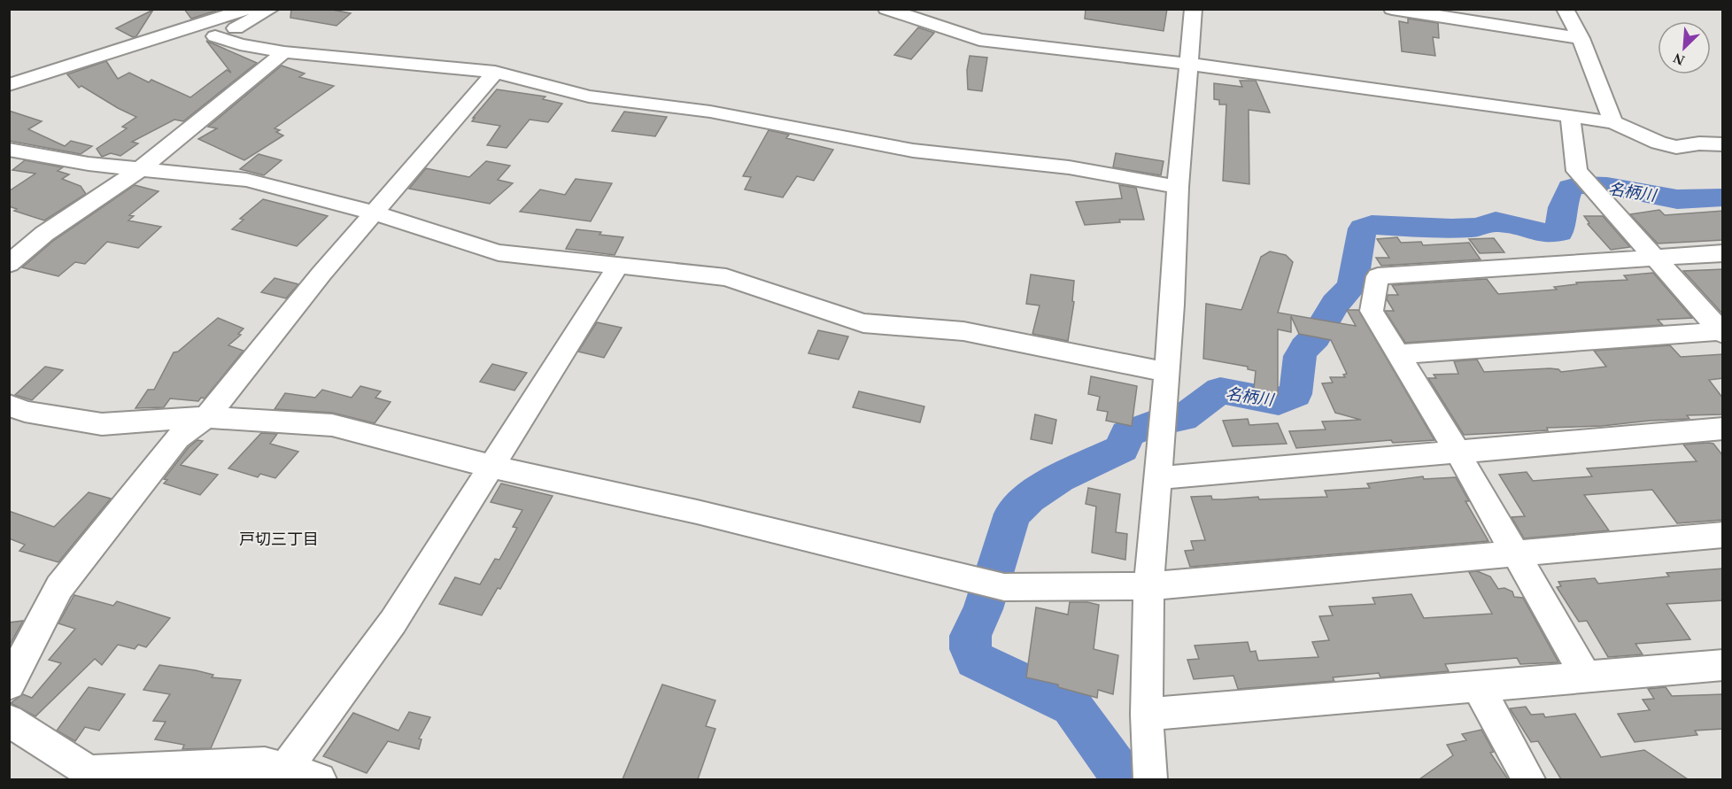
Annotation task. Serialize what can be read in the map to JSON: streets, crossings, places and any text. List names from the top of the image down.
{
  "districts": ["戸切三丁目"],
  "water": ["名柄川"],
  "north": "bottom left"
}
